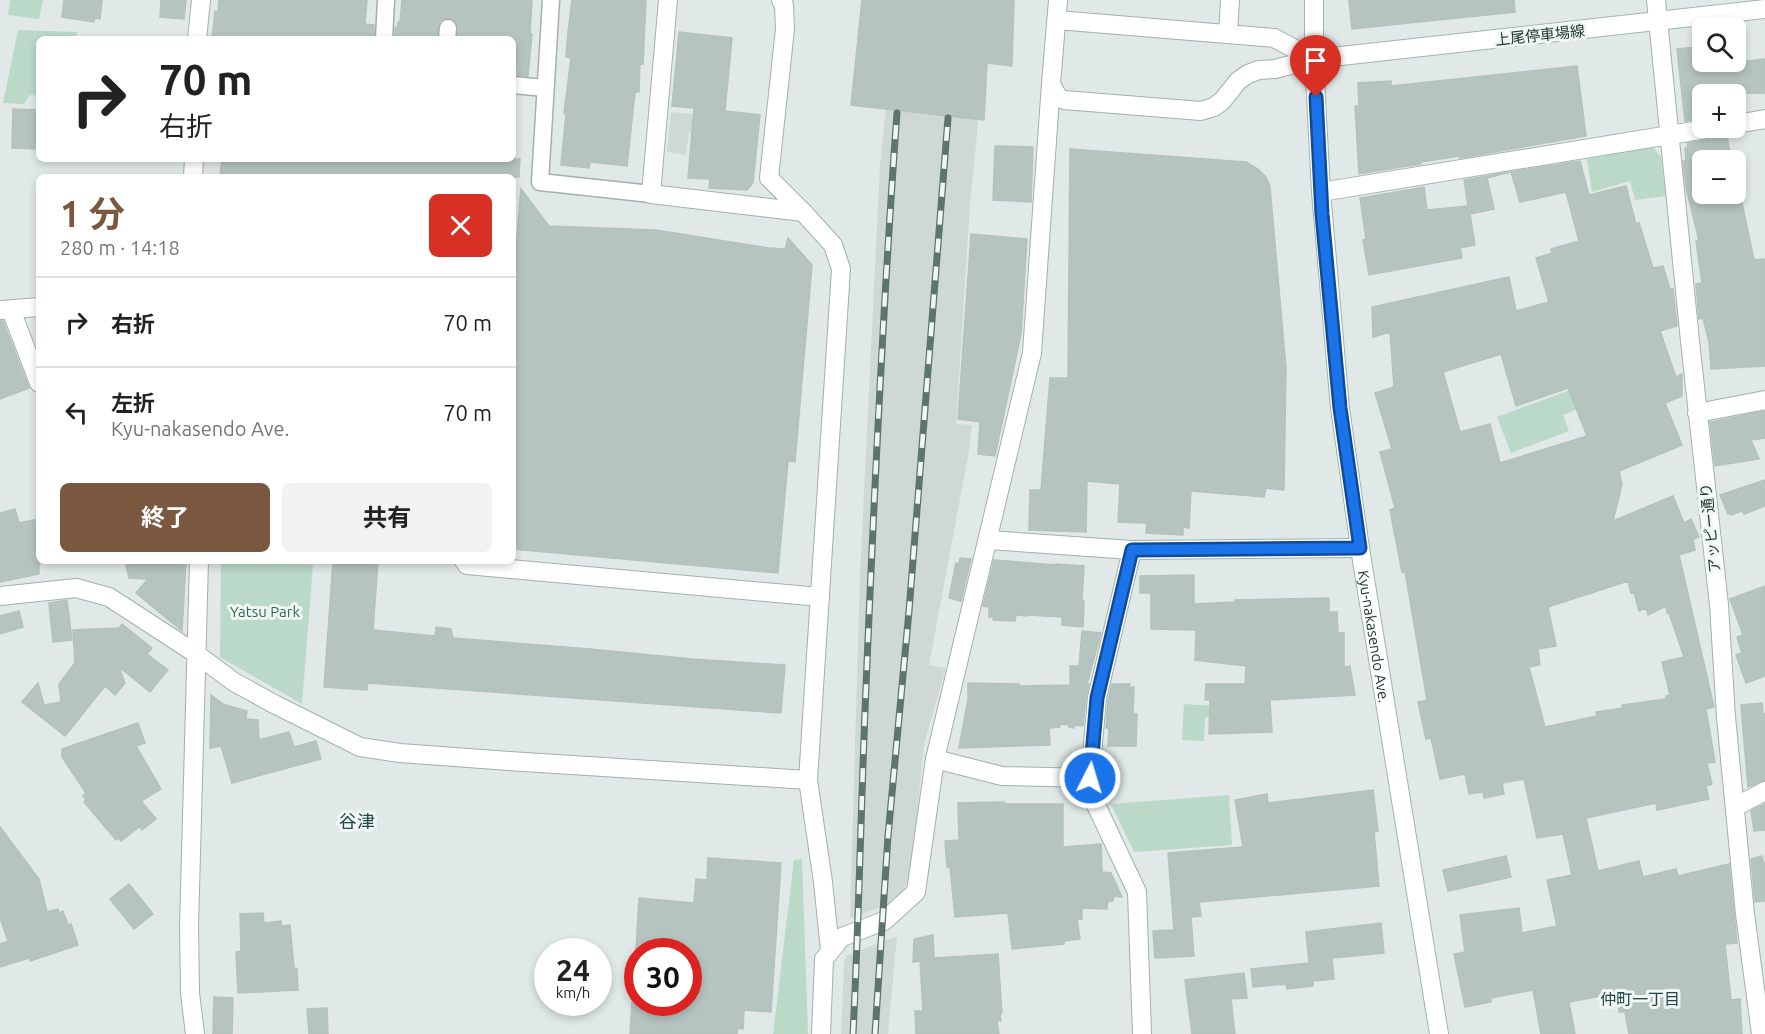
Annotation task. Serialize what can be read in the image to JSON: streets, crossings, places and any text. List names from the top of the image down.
{
  "streets": {
    "street": ["上尾停車場線", "アッピー通り", "Kyu-nakasendo Ave."]
  },
  "crossings": [
    ["上尾停車場線", "アッピー通り"],
    ["上尾停車場線", "Kyu-nakasendo Ave."]
  ],
  "districts": ["谷津", "仲町一丁目"],
  "parks": ["Yatsu Park"],
  "page": {
    "map_buttons": ["+", "−"],
    "turn": ["70 m", "右折"],
    "heading": ["1 分", "280 m · 14:18"],
    "list": [
      {
        "name": "右折",
        "value": "70 m"
      },
      {
        "name": "左折",
        "note": "Kyu-nakasendo Ave.",
        "value": "70 m"
      }
    ],
    "buttons": ["終了", "共有"],
    "speed": "24 km/h",
    "limit": "30"
  }
}
